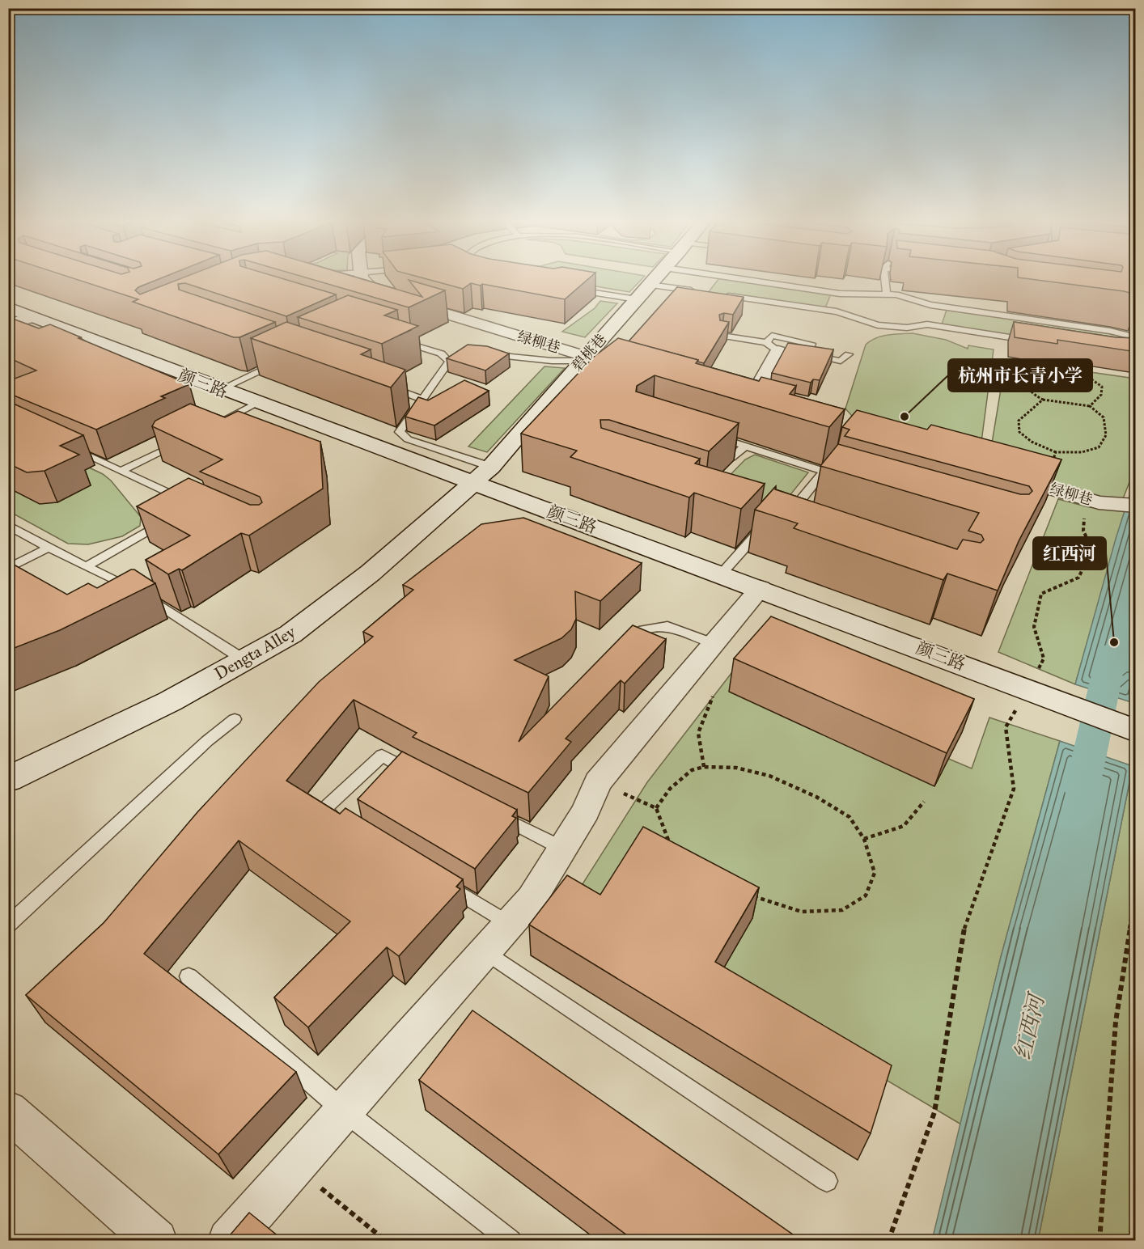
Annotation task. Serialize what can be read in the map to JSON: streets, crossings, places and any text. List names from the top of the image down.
{
  "streets": {
    "street": [
      "绿柳巷",
      "碧桃巷",
      "颜三路",
      "Dengta Alley"
    ]
  },
  "crossings": [
    ["绿柳巷", "碧桃巷"],
    ["碧桃巷", "颜三路"],
    ["碧桃巷", "Dengta Alley"],
    ["颜三路", "Dengta Alley"]
  ],
  "water": ["红西河"],
  "places": ["杭州市长青小学", "红西河"]
}
